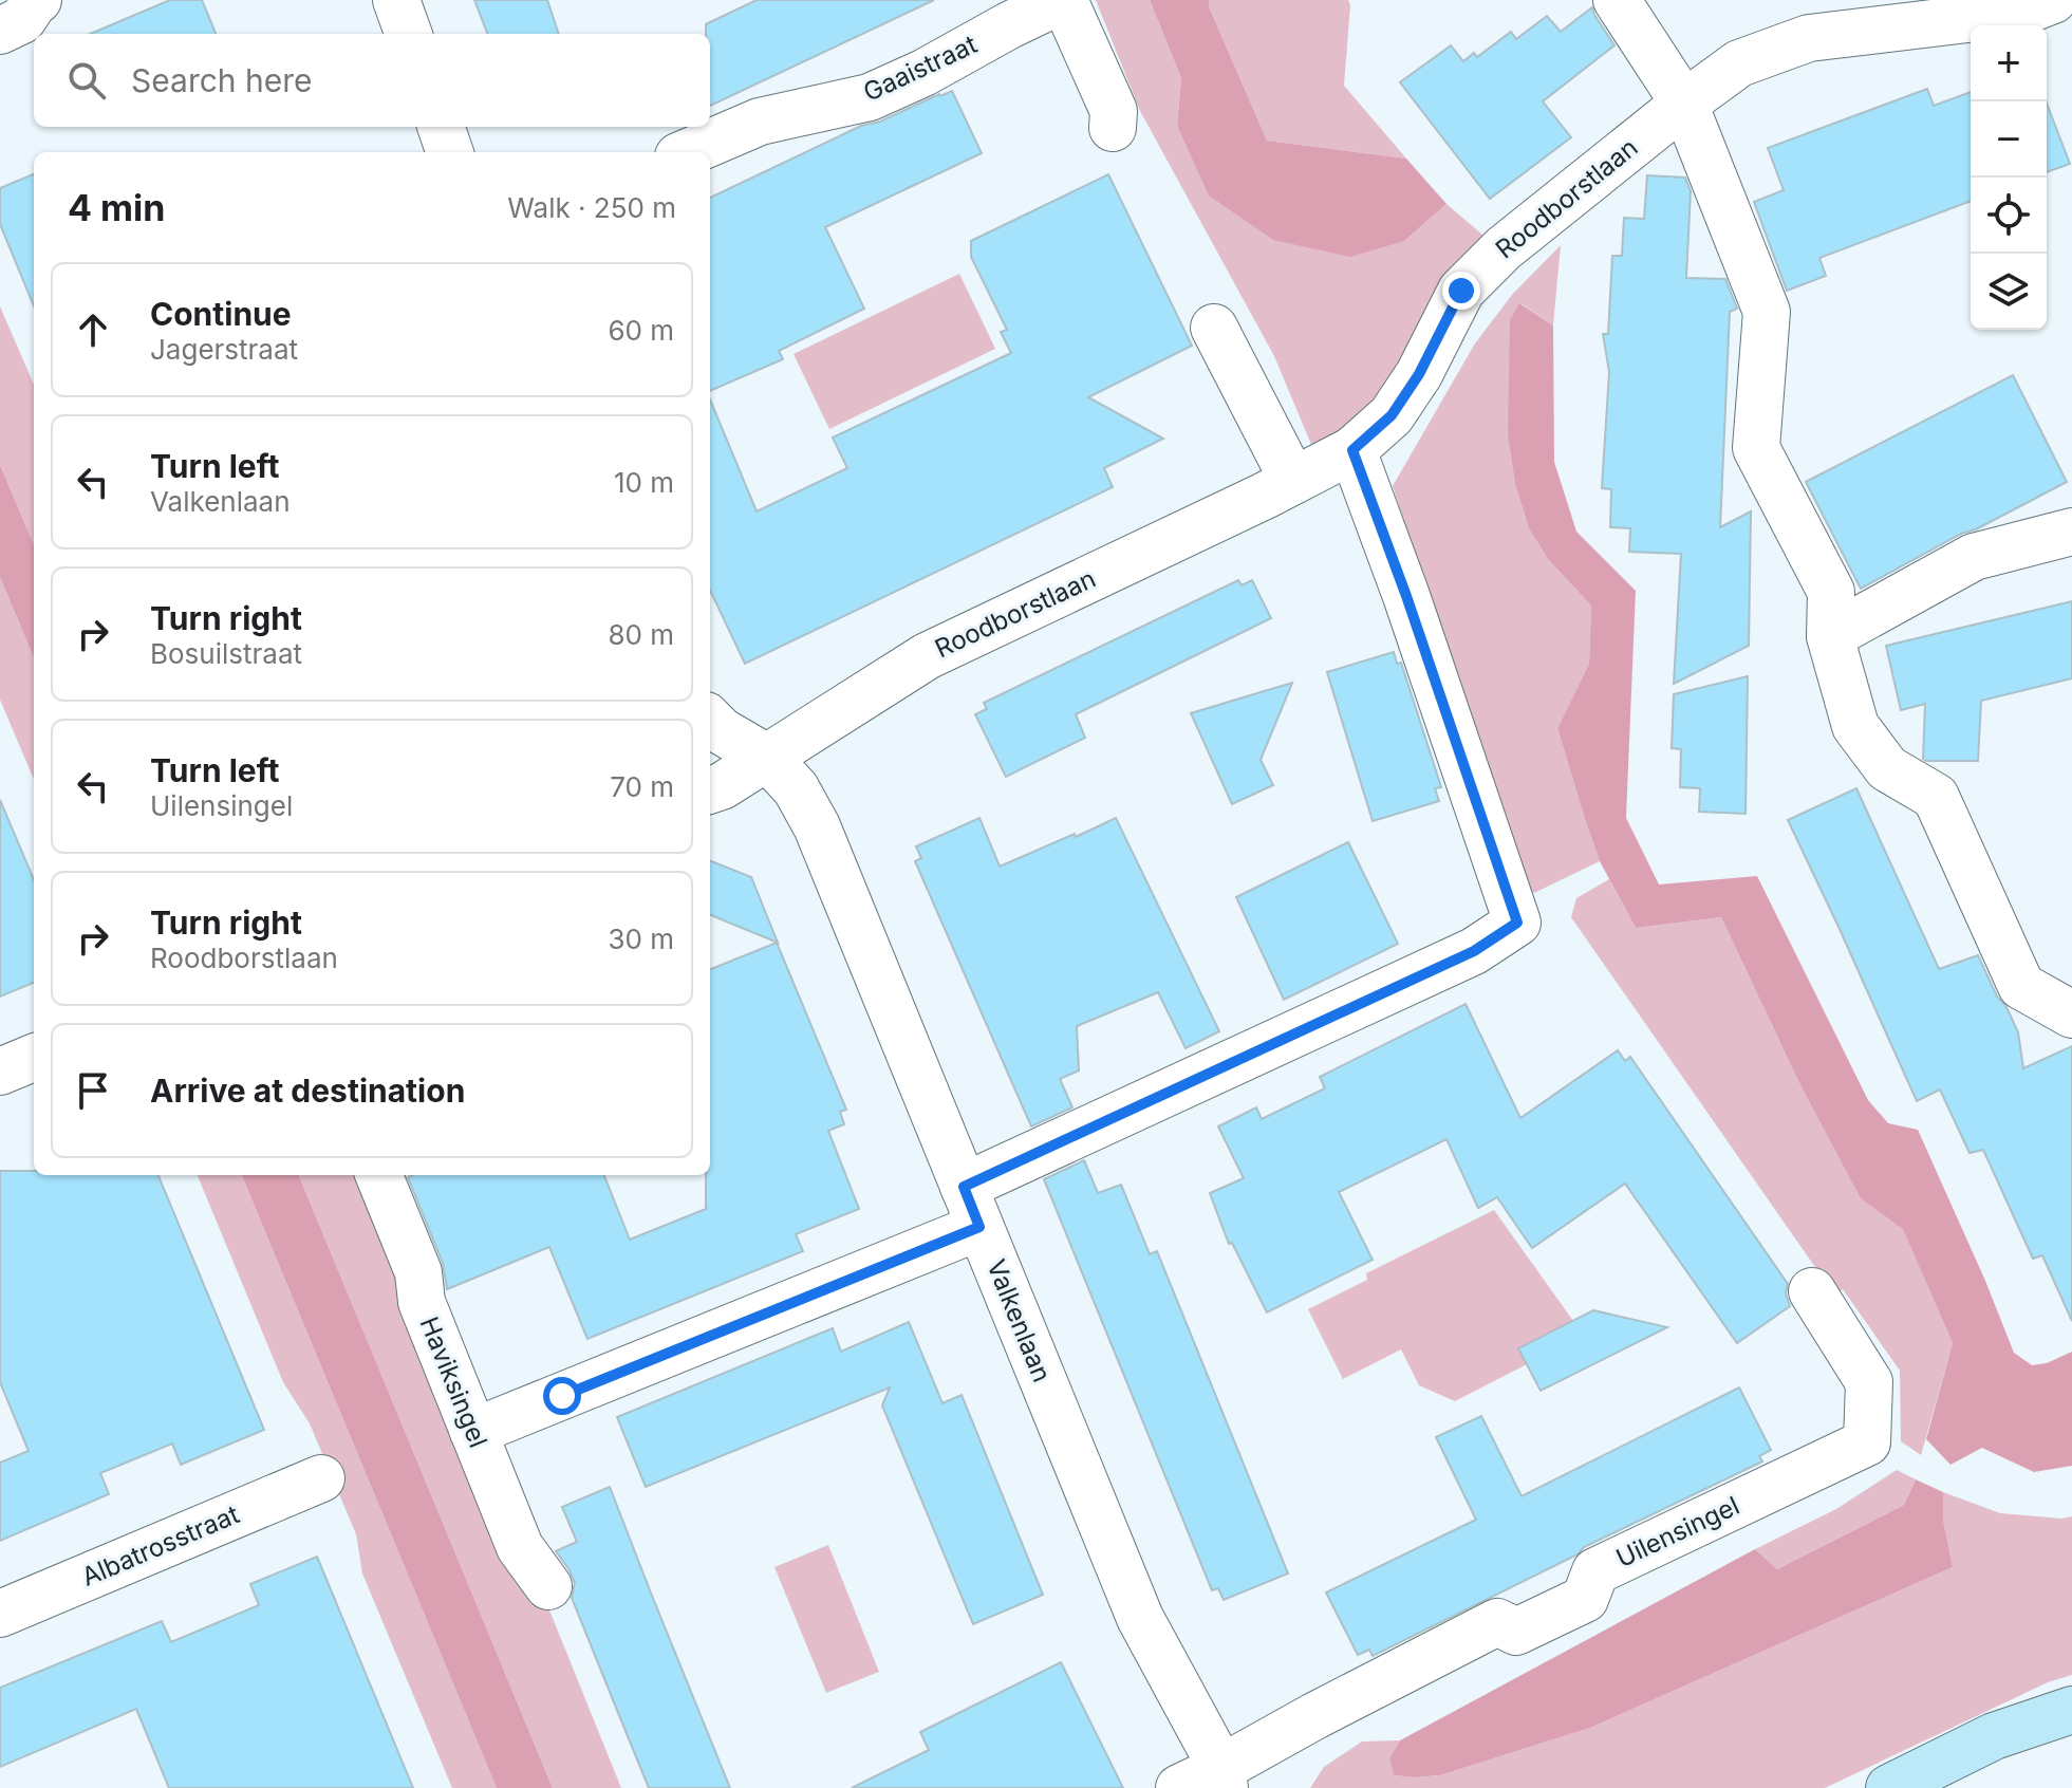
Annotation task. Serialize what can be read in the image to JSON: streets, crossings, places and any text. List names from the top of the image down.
{
  "streets": {
    "street": [
      "Gaaistraat",
      "Roodborstlaan",
      "Valkenlaan",
      "Haviksingel",
      "Uilensingel",
      "Albatrosstraat"
    ]
  },
  "crossings": [
    ["Roodborstlaan", "Valkenlaan"],
    ["Valkenlaan", "Uilensingel"]
  ],
  "page": {
    "map_buttons": ["+", "−"],
    "search": "Search here",
    "heading": ["4 min", "Walk · 250 m"],
    "list": [
      ["Continue", "Jagerstraat", "60 m"],
      ["Turn left", "Valkenlaan", "10 m"],
      ["Turn right", "Bosuilstraat", "80 m"],
      ["Turn left", "Uilensingel", "70 m"],
      ["Turn right", "Roodborstlaan", "30 m"],
      "Arrive at destination"
    ]
  }
}
